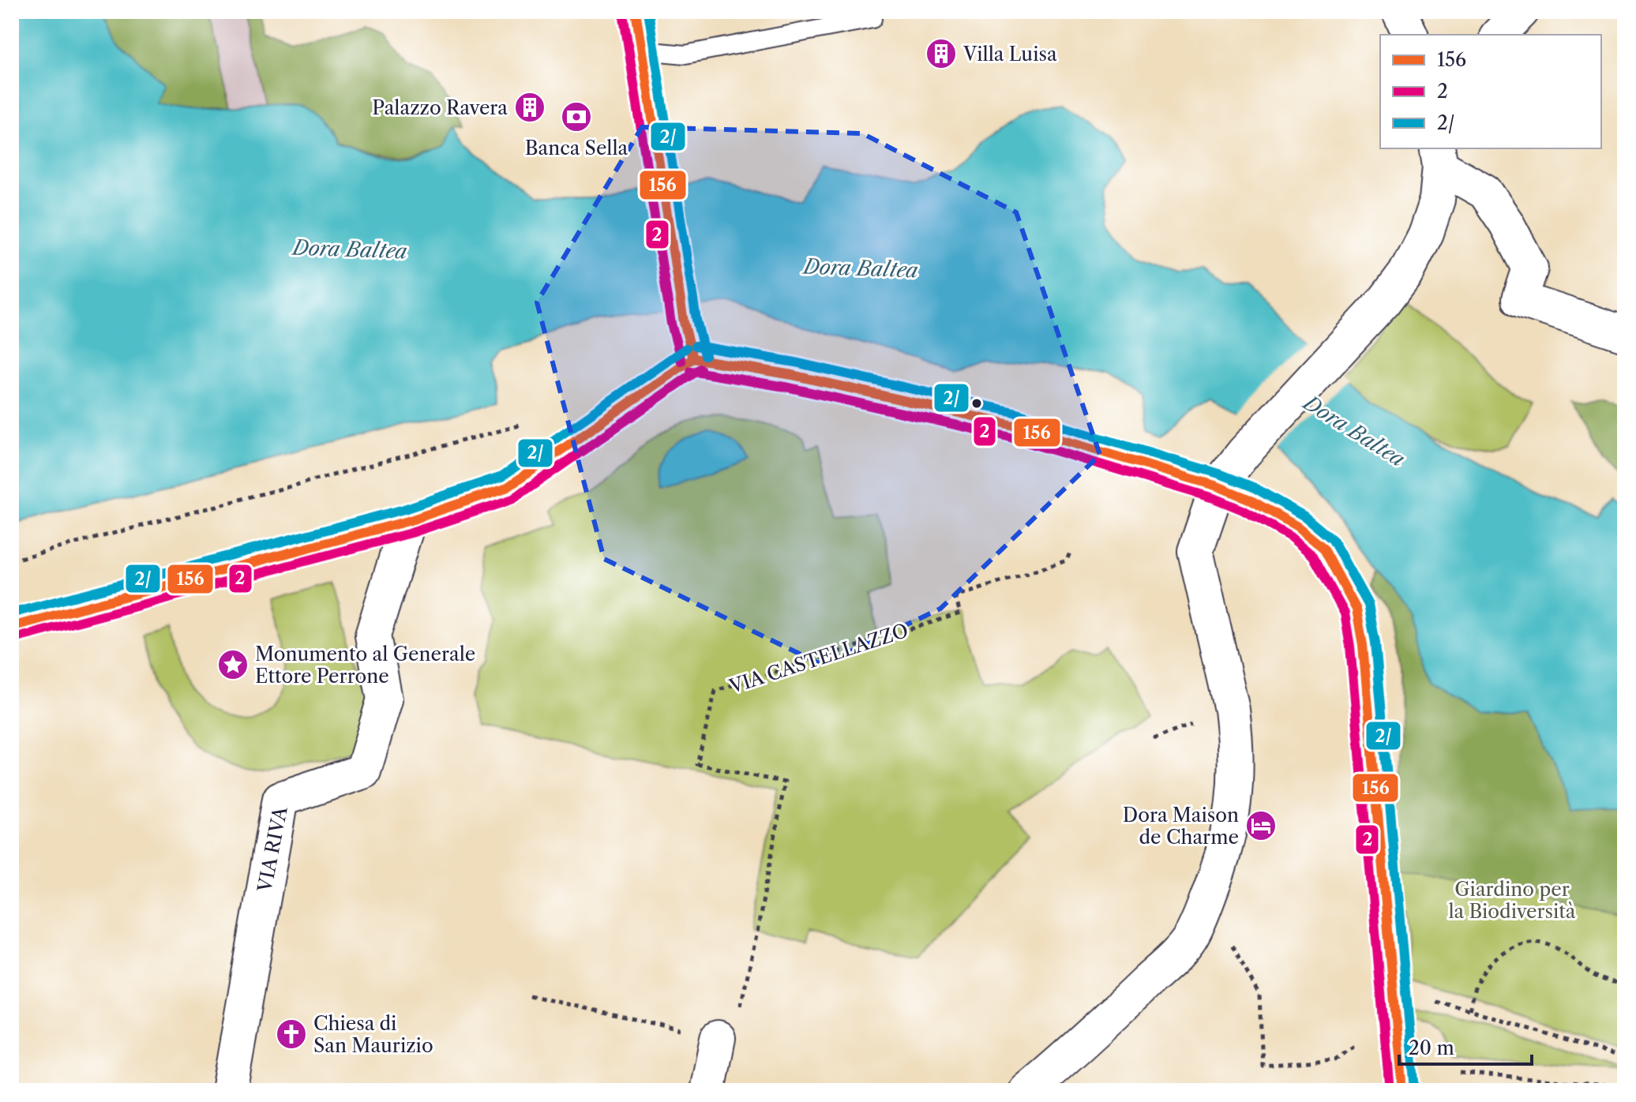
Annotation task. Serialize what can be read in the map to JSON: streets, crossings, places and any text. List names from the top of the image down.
{
  "streets": {
    "main road": ["VIA RIVA"],
    "path": ["VIA CASTELLAZZO"]
  },
  "water": ["Dora Baltea"],
  "parks": ["Giardino per la Biodiversità"],
  "places": {
    "building": ["Villa Luisa", "Palazzo Ravera"],
    "bank": ["Banca Sella"],
    "place": ["Monumento al Generale Ettore Perrone"],
    "hotel": ["Dora Maison de Charme"],
    "church": ["Chiesa di San Maurizio"]
  },
  "lines": ["transit line 156", "transit line 2/", "transit line 2"],
  "legend": ["156", "2", "2/"],
  "scale_bar": "20 m"
}
